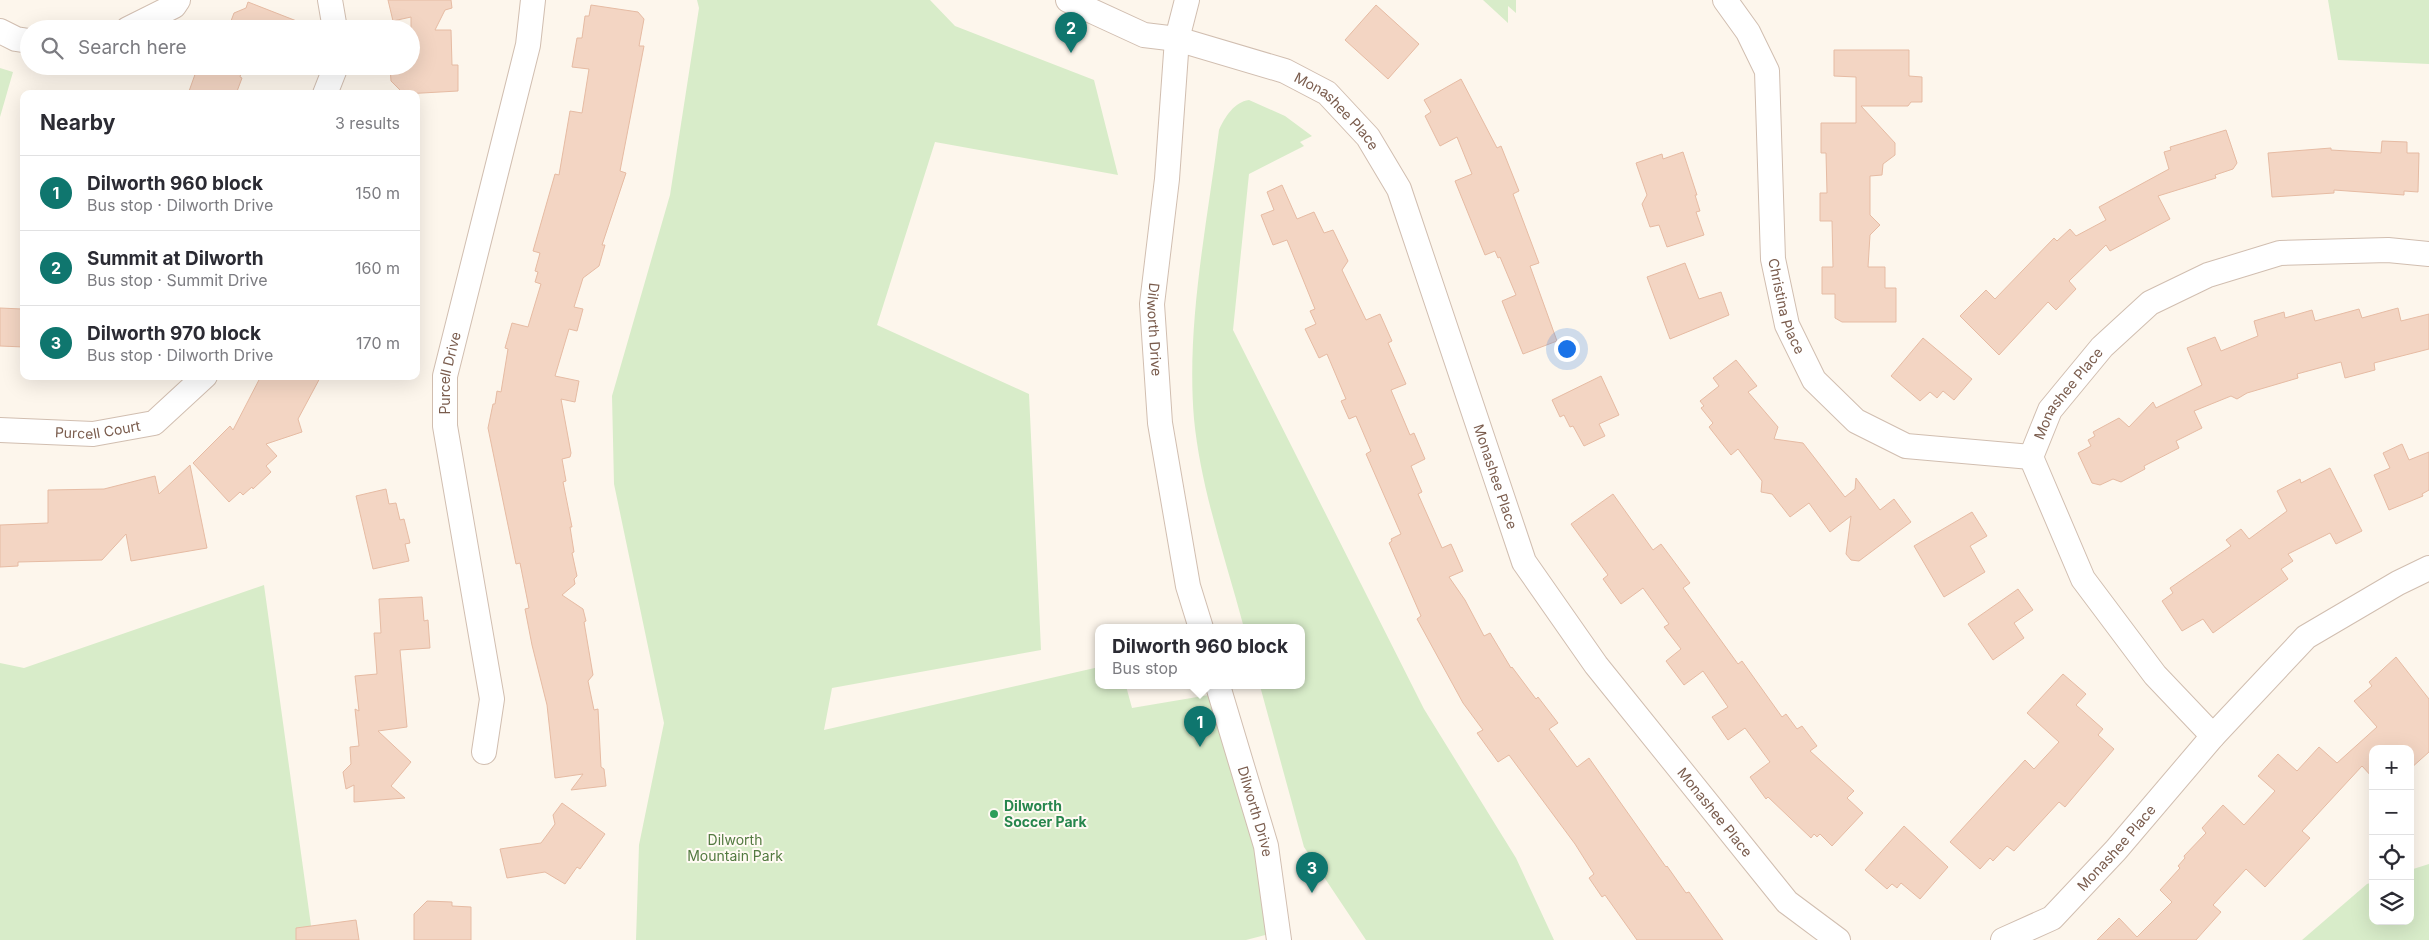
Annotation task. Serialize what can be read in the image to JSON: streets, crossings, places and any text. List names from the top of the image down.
{
  "streets": {
    "street": [
      "Monashee Place",
      "Christina Place",
      "Dilworth Drive",
      "Purcell Drive",
      "Purcell Court"
    ]
  },
  "crossings": [
    ["Monashee Place", "Christina Place"],
    ["Monashee Place", "Dilworth Drive"]
  ],
  "parks": ["Dilworth Mountain Park"],
  "places": ["Dilworth Soccer Park"],
  "page": {
    "pins": ["2", "1", "3"],
    "search": "Search here",
    "heading": ["Nearby", "3 results"],
    "list": [
      {
        "mark": "1",
        "name": "Dilworth 960 block",
        "note": "Bus stop · Dilworth Drive",
        "value": "150 m"
      },
      {
        "mark": "2",
        "name": "Summit at Dilworth",
        "note": "Bus stop · Summit Drive",
        "value": "160 m"
      },
      {
        "mark": "3",
        "name": "Dilworth 970 block",
        "note": "Bus stop · Dilworth Drive",
        "value": "170 m"
      }
    ],
    "popup": ["Dilworth 960 block", "Bus stop"],
    "map_buttons": ["+", "−"]
  }
}
